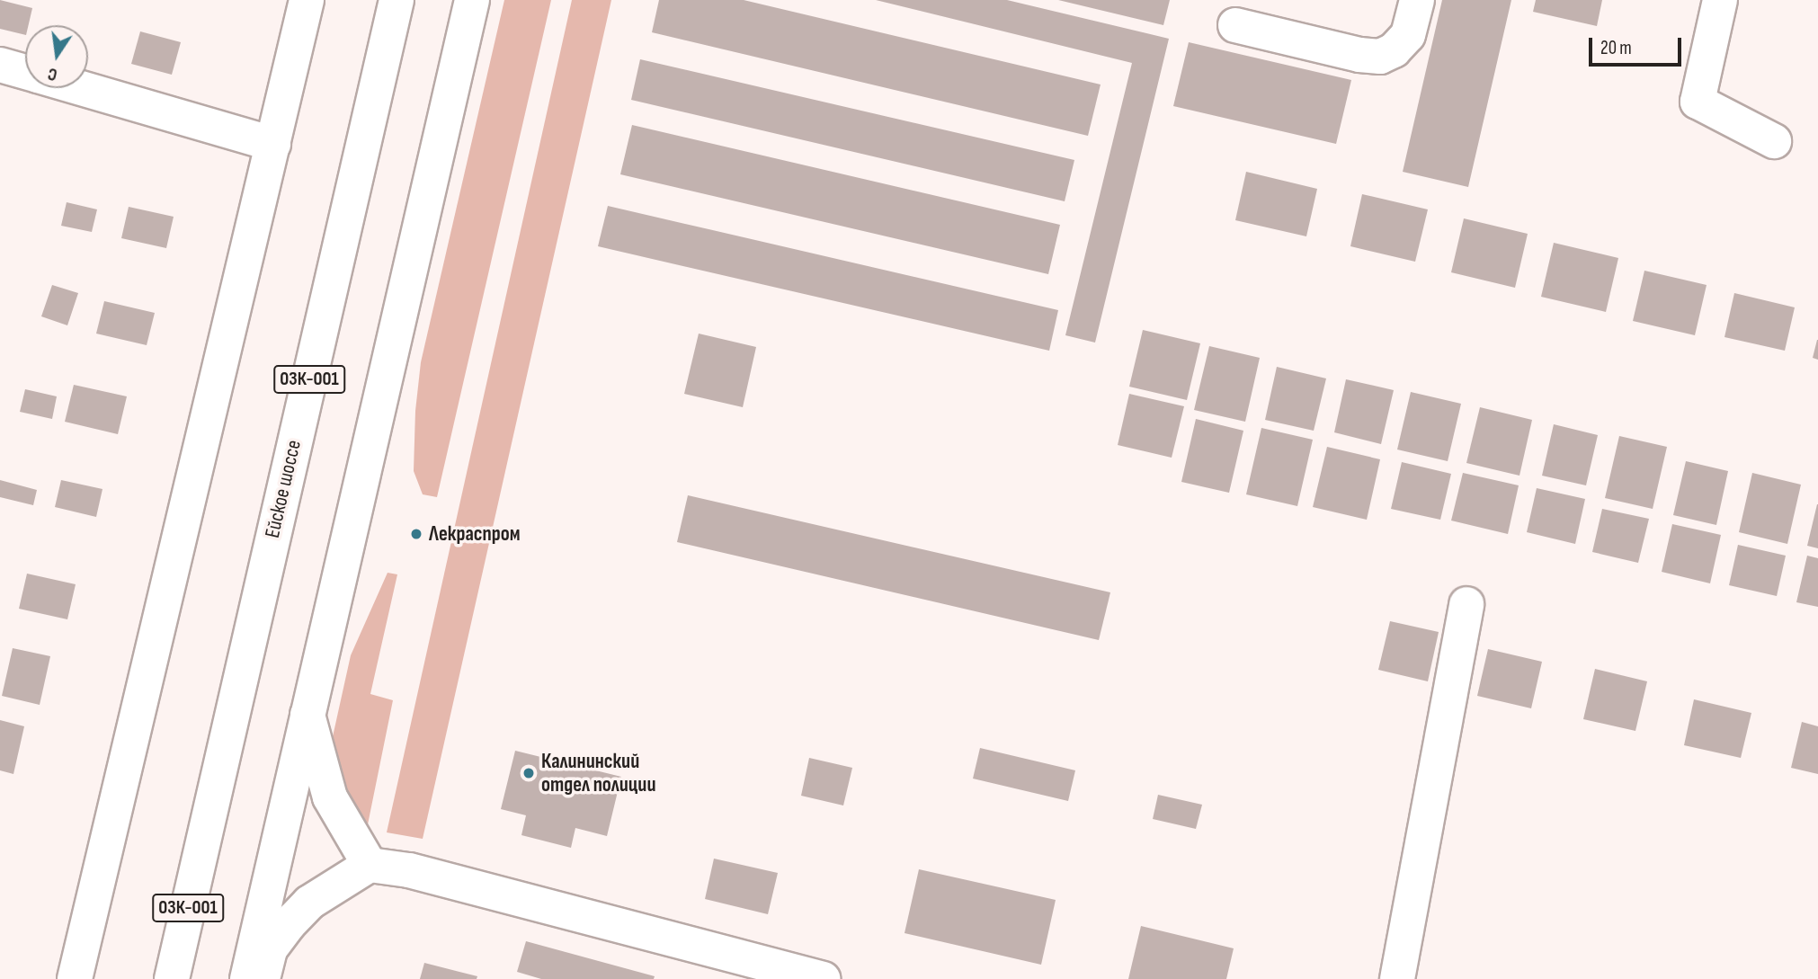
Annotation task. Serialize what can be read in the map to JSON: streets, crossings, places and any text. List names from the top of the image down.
{
  "streets": {
    "main road": ["03К-001", "Ейское шоссе"]
  },
  "places": ["Лекраспром", "Калининский отдел полиции"],
  "scale_bar": "20 m",
  "north": "bottom"
}
